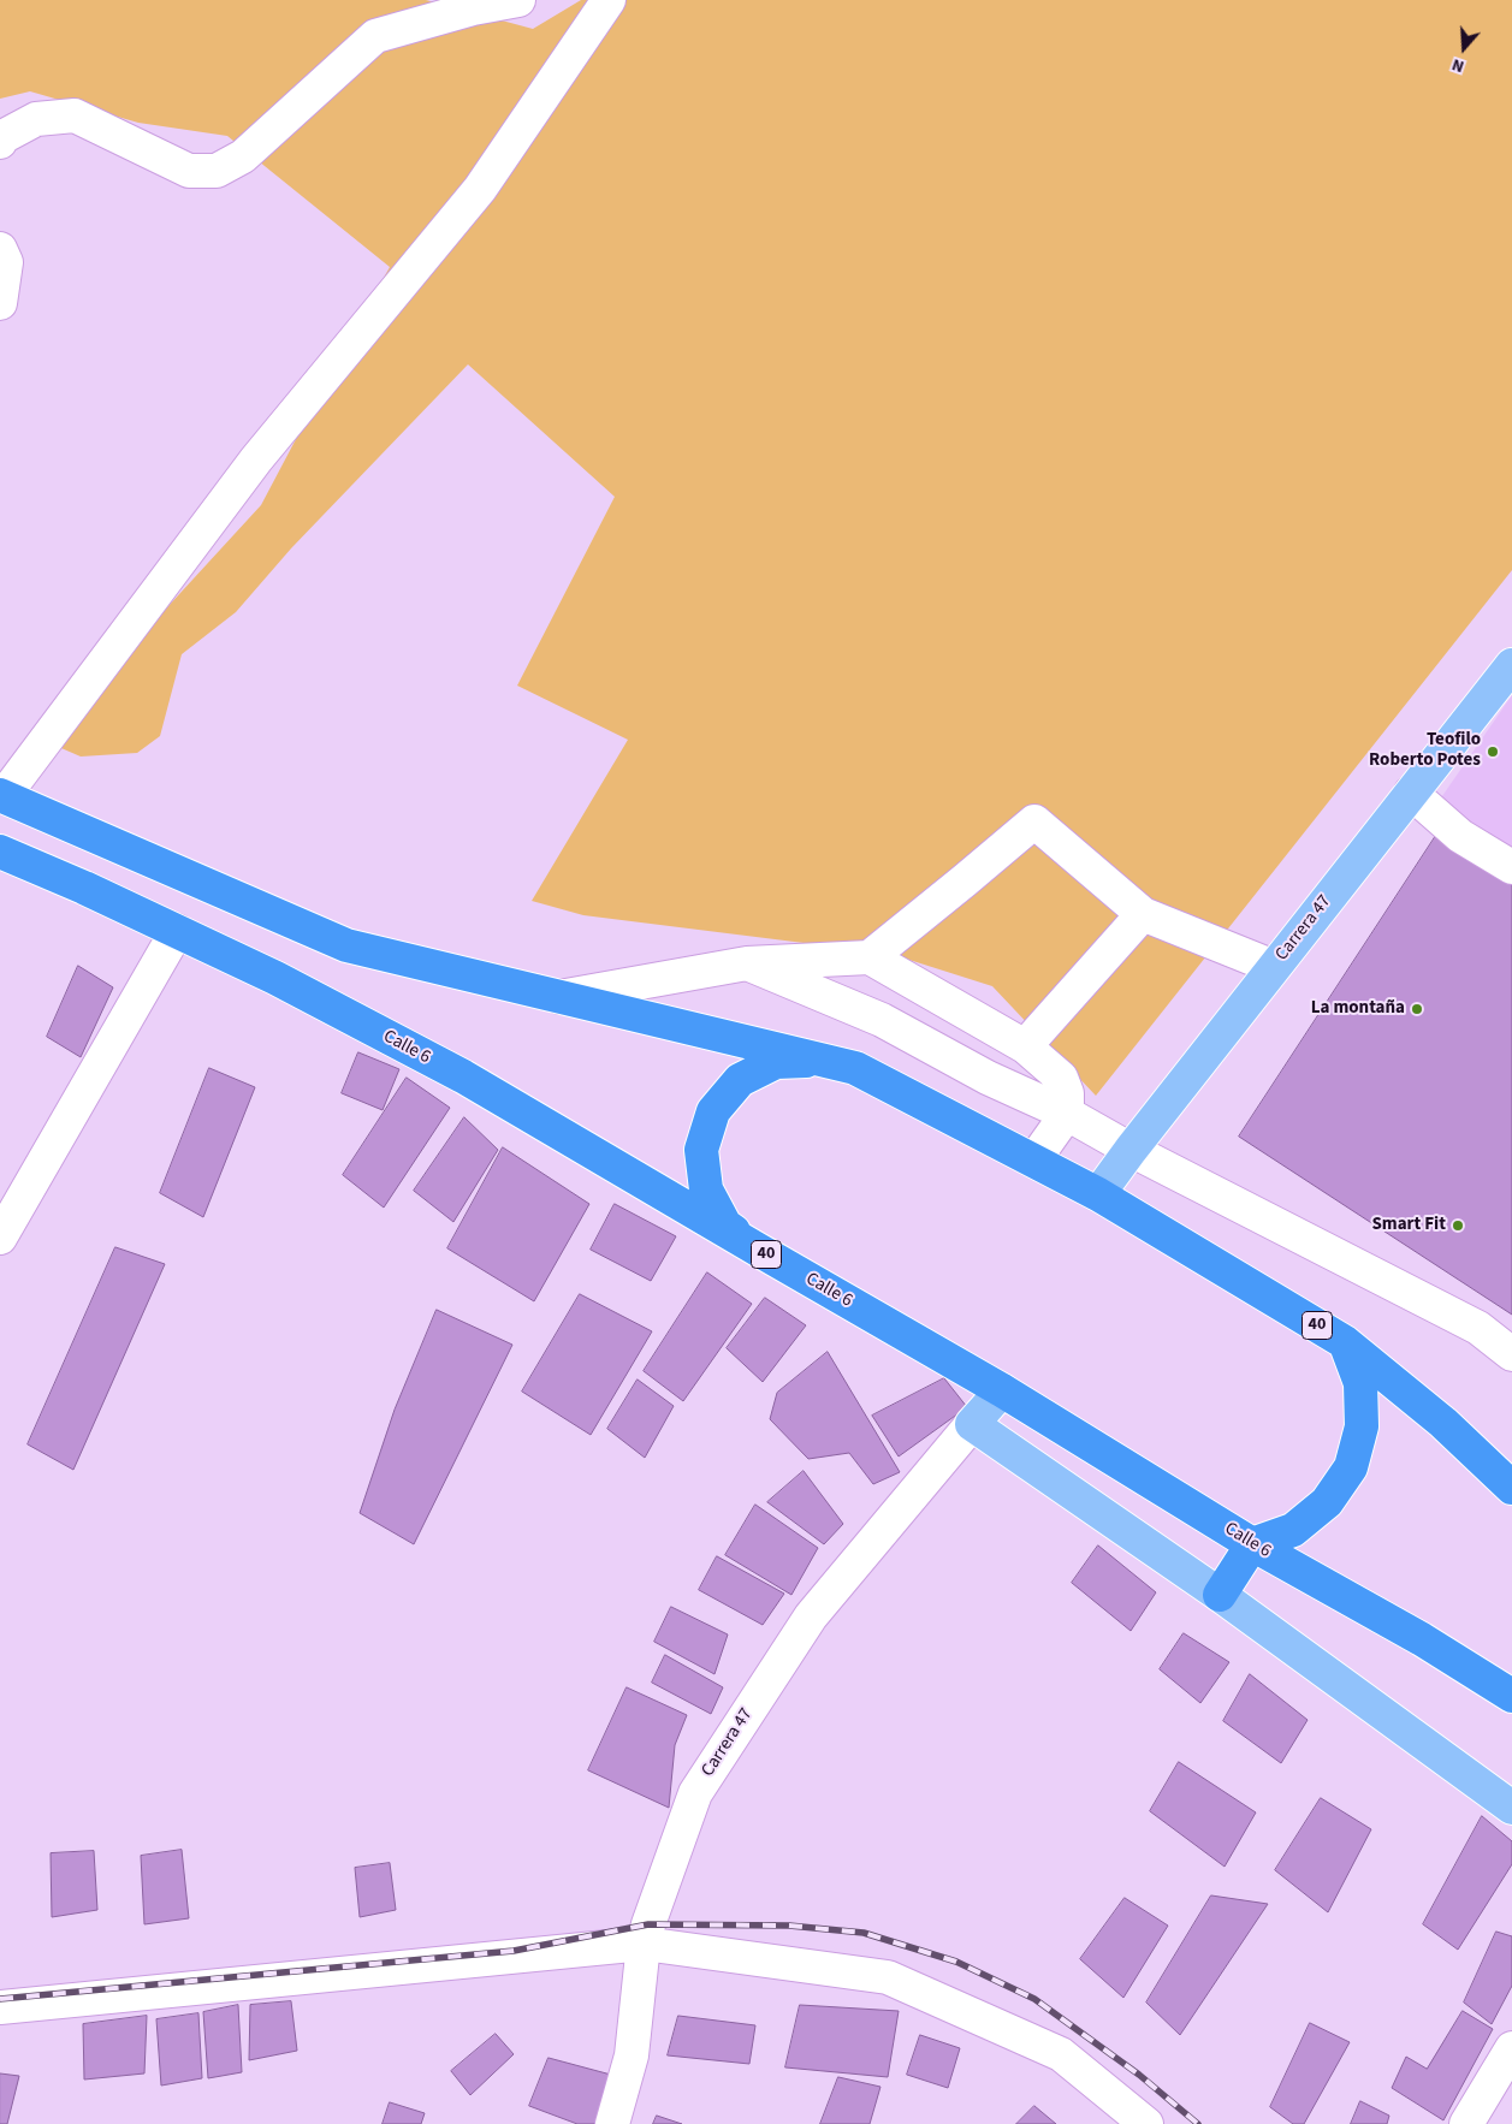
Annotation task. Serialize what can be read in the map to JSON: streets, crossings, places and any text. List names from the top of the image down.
{
  "streets": {
    "highway": ["Calle 6", "40"],
    "main road": ["Carrera 47"]
  },
  "crossings": [
    ["Carrera 47", "40"]
  ],
  "places": ["Teofilo Roberto Potes", "La montaña", "Smart Fit"],
  "north": "bottom"
}
